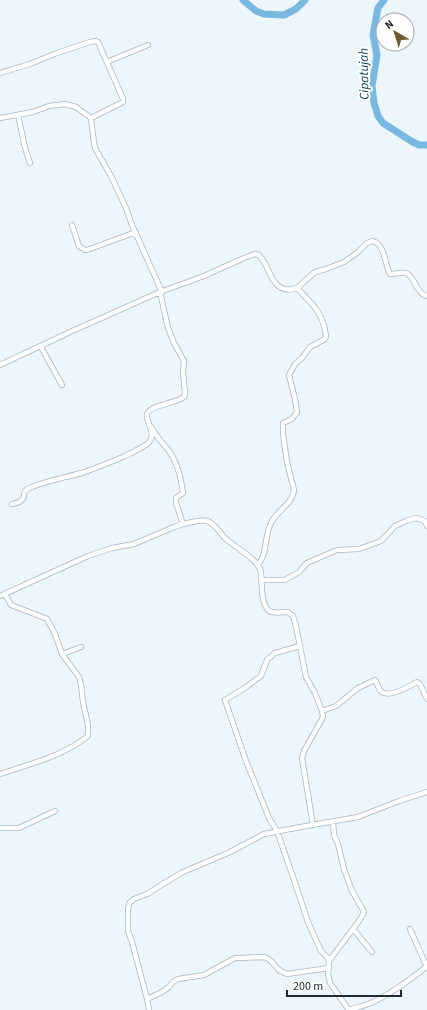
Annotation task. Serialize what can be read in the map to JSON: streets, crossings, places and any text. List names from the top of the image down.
{
  "water": ["Cipatujah"],
  "scale_bar": "200 m",
  "north": "top left"
}
